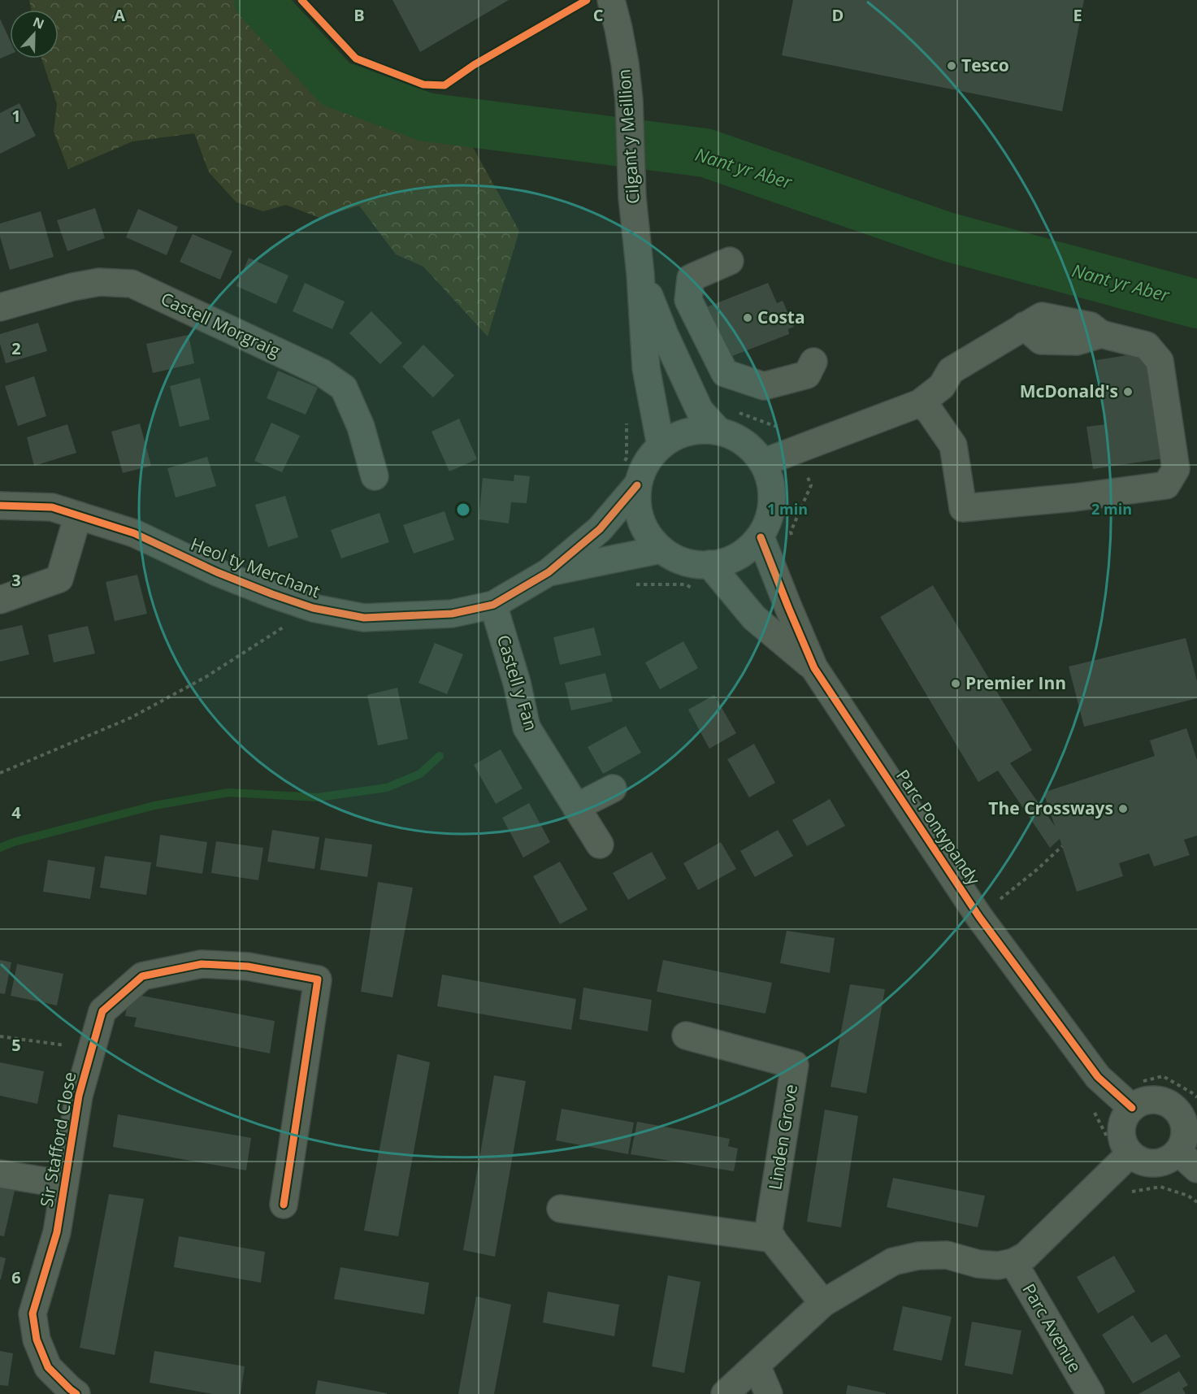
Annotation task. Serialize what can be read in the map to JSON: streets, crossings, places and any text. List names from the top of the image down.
{
  "streets": {
    "street": [
      "Cilgant y Meillion",
      "Castell Morgraig",
      "Heol ty Merchant",
      "Castell y Fan",
      "Parc Pontypandy",
      "Linden Grove",
      "Sir Stafford Close",
      "Parc Avenue"
    ]
  },
  "crossings": [
    ["Cilgant y Meillion", "Heol ty Merchant"],
    ["Cilgant y Meillion", "Parc Pontypandy"],
    ["Heol ty Merchant", "Castell y Fan"],
    ["Heol ty Merchant", "Parc Pontypandy"]
  ],
  "water": ["Nant yr Aber"],
  "places": [
    "Tesco",
    "Costa",
    "McDonald's",
    "Premier Inn",
    "The Crossways"
  ],
  "north": "top",
  "grid": {
    "columns": [
      "A",
      "B",
      "C",
      "D",
      "E"
    ],
    "rows": [
      "1",
      "2",
      "3",
      "4",
      "5",
      "6"
    ]
  },
  "rings": ["1 min", "2 min"]
}
